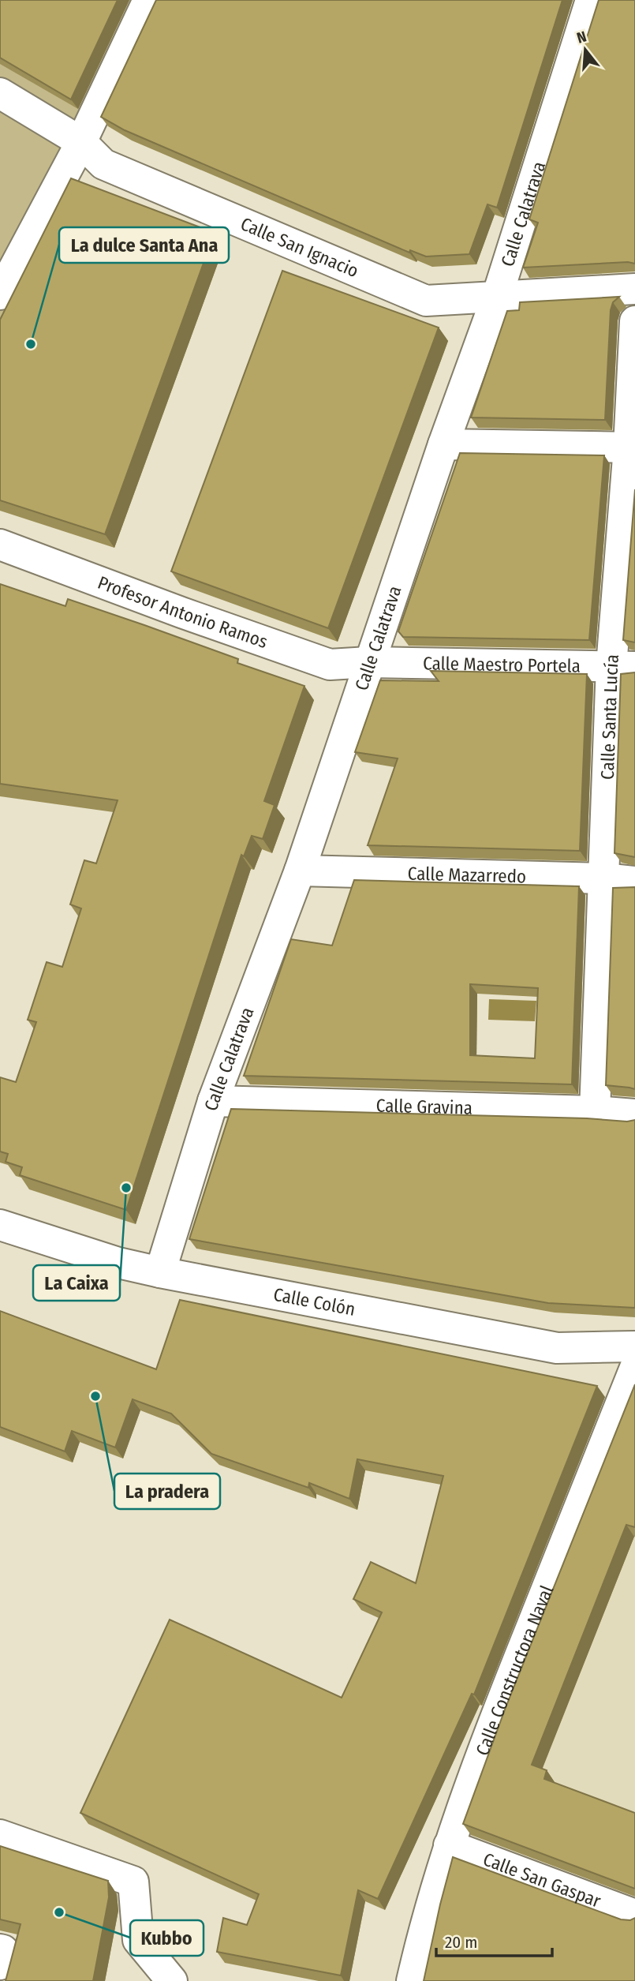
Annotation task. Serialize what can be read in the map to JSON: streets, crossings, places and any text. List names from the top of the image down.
{
  "streets": {
    "street": [
      "Calle Calatrava",
      "Calle San Ignacio",
      "Profesor Antonio Ramos",
      "Calle Maestro Portela",
      "Calle Santa Lucía",
      "Calle Mazarredo",
      "Calle Gravina",
      "Calle Colón",
      "Calle Constructora Naval",
      "Calle San Gaspar"
    ]
  },
  "crossings": [
    ["Calle Calatrava", "Calle San Ignacio"],
    ["Calle Calatrava", "Profesor Antonio Ramos"],
    ["Calle Calatrava", "Calle Maestro Portela"],
    ["Calle Calatrava", "Calle Mazarredo"],
    ["Calle Calatrava", "Calle Gravina"],
    ["Calle Calatrava", "Calle Colón"],
    ["Profesor Antonio Ramos", "Calle Maestro Portela"],
    ["Calle Maestro Portela", "Calle Santa Lucía"],
    ["Calle Santa Lucía", "Calle Mazarredo"],
    ["Calle Santa Lucía", "Calle Gravina"],
    ["Calle Constructora Naval", "Calle San Gaspar"]
  ],
  "places": [
    "La dulce Santa Ana",
    "La Caixa",
    "La pradera",
    "Kubbo"
  ],
  "scale_bar": "20 m",
  "north": "top"
}
